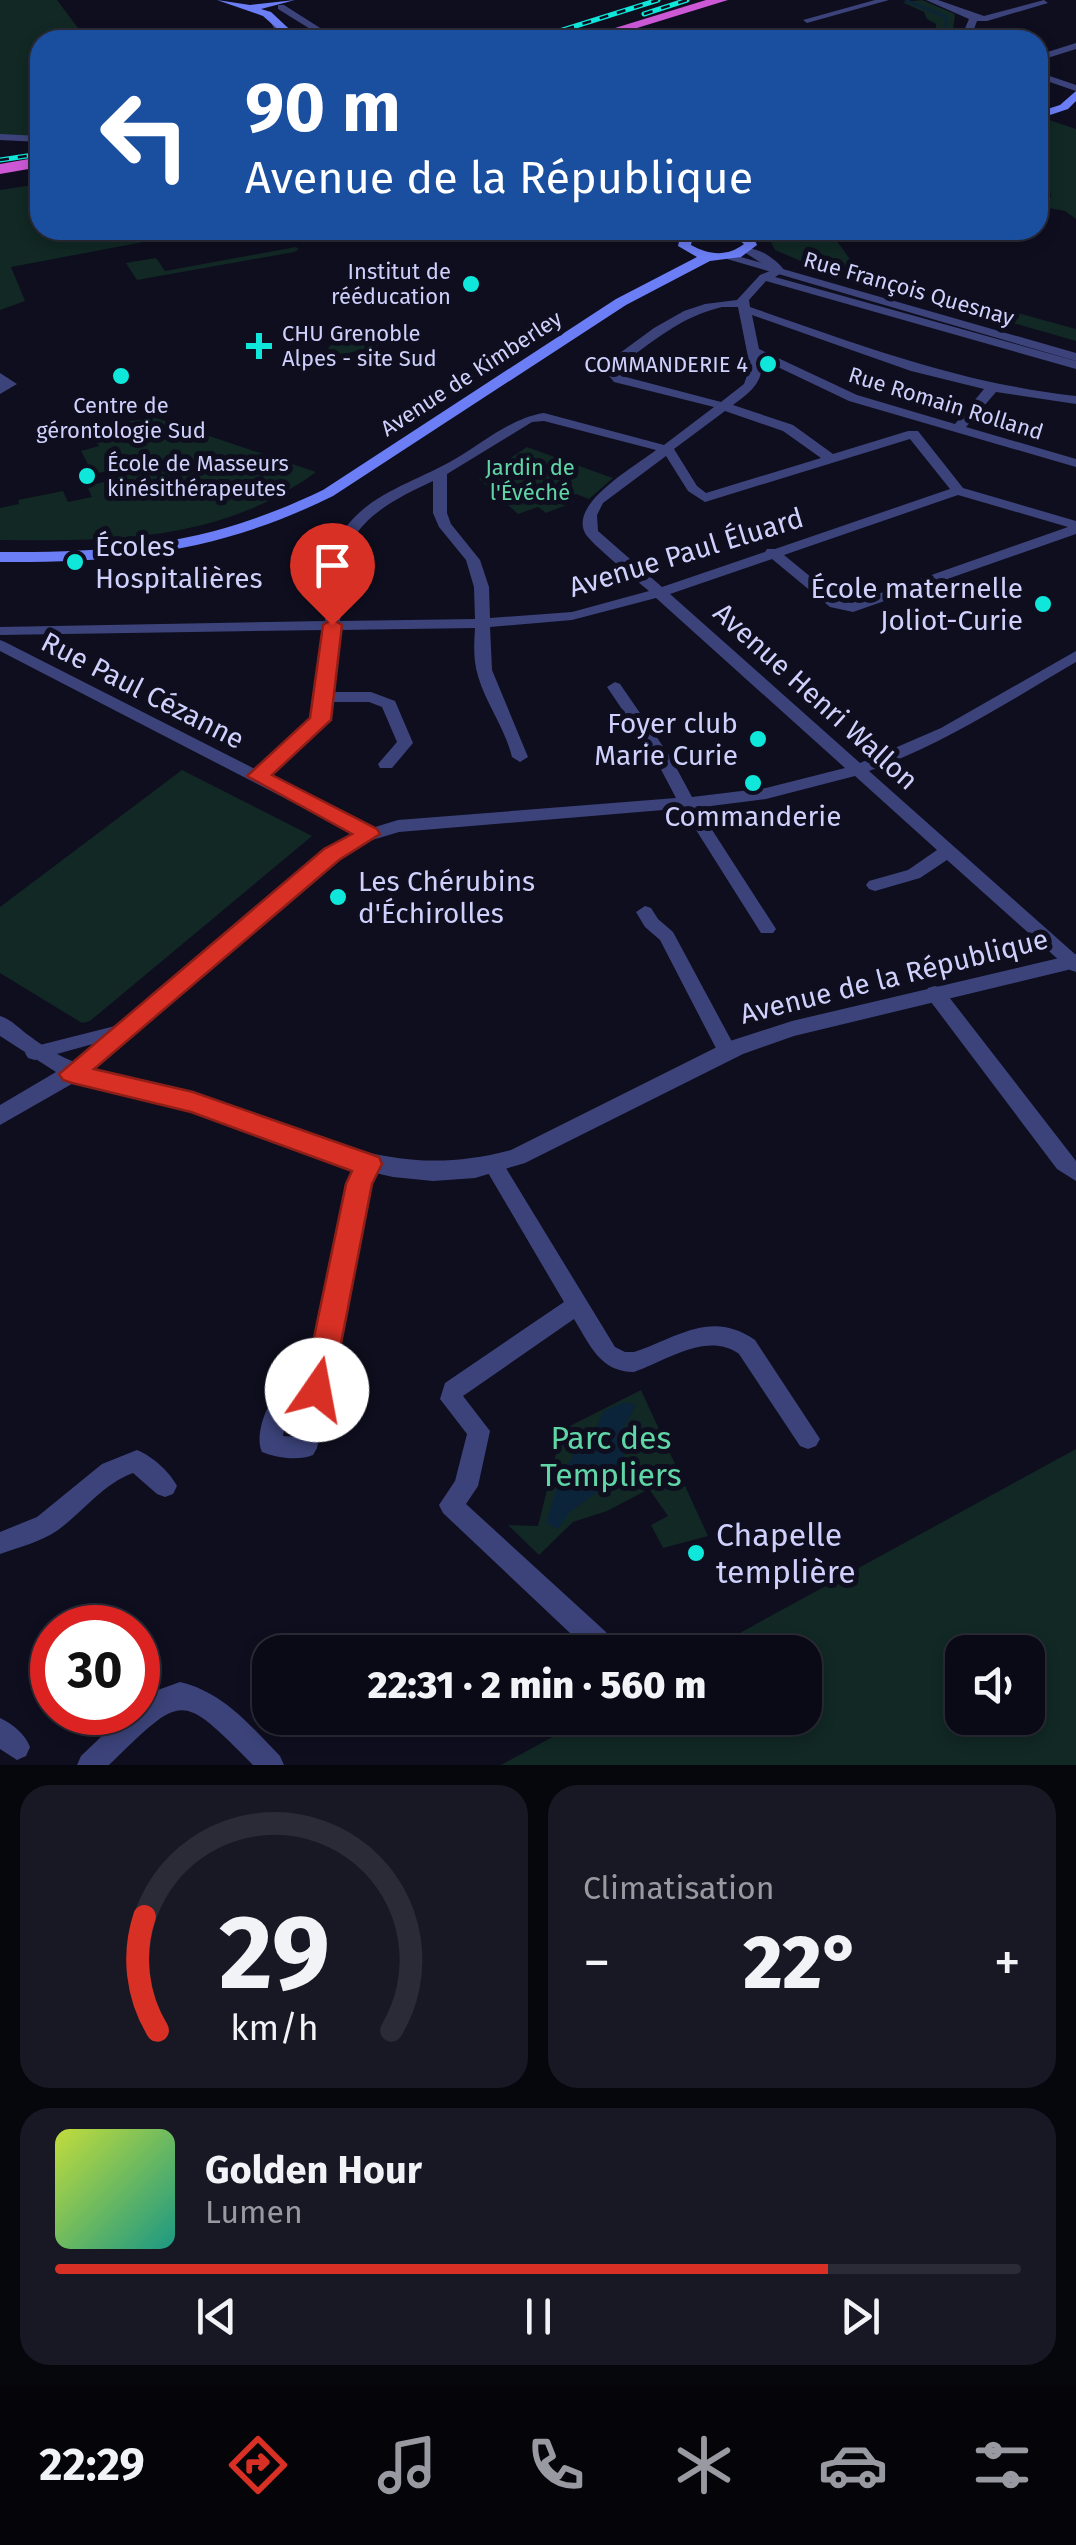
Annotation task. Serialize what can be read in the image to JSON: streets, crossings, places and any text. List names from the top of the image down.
{
  "streets": {
    "main road": ["Rue François Quesnay", "Avenue de Kimberley"],
    "street": [
      "Rue Romain Rolland",
      "Avenue Paul Éluard",
      "Rue Paul Cézanne",
      "Avenue Henri Wallon",
      "Avenue de la République"
    ]
  },
  "crossings": [
    ["Rue François Quesnay", "Avenue de Kimberley"],
    ["Rue Romain Rolland", "Avenue Henri Wallon"],
    ["Avenue Paul Éluard", "Avenue Henri Wallon"],
    ["Avenue Henri Wallon", "Avenue de la République"]
  ],
  "parks": ["Jardin de l'Évéché", "Parc des Templiers"],
  "places": {
    "other": [
      "Institut de rééducation",
      "COMMANDERIE 4",
      "Centre de gérontologie Sud",
      "École de Masseurs kinésithérapeutes",
      "Écoles Hospitalières",
      "École maternelle Joliot-Curie",
      "Foyer club Marie Curie",
      "Commanderie",
      "Les Chérubins d'Échirolles",
      "Chapelle templière"
    ],
    "health": ["CHU Grenoble Alpes - site Sud"]
  },
  "page": {
    "turn": ["90 m", "Avenue de la République"],
    "limit": "30",
    "trip": "22:31 · 2 min · 560 m",
    "tile": "Climatisation",
    "heat": ["−", "22°", "+"],
    "song": ["Golden Hour", "Lumen"],
    "tabs": "22:29",
    "gauge": ["29", "km/h"]
  }
}
